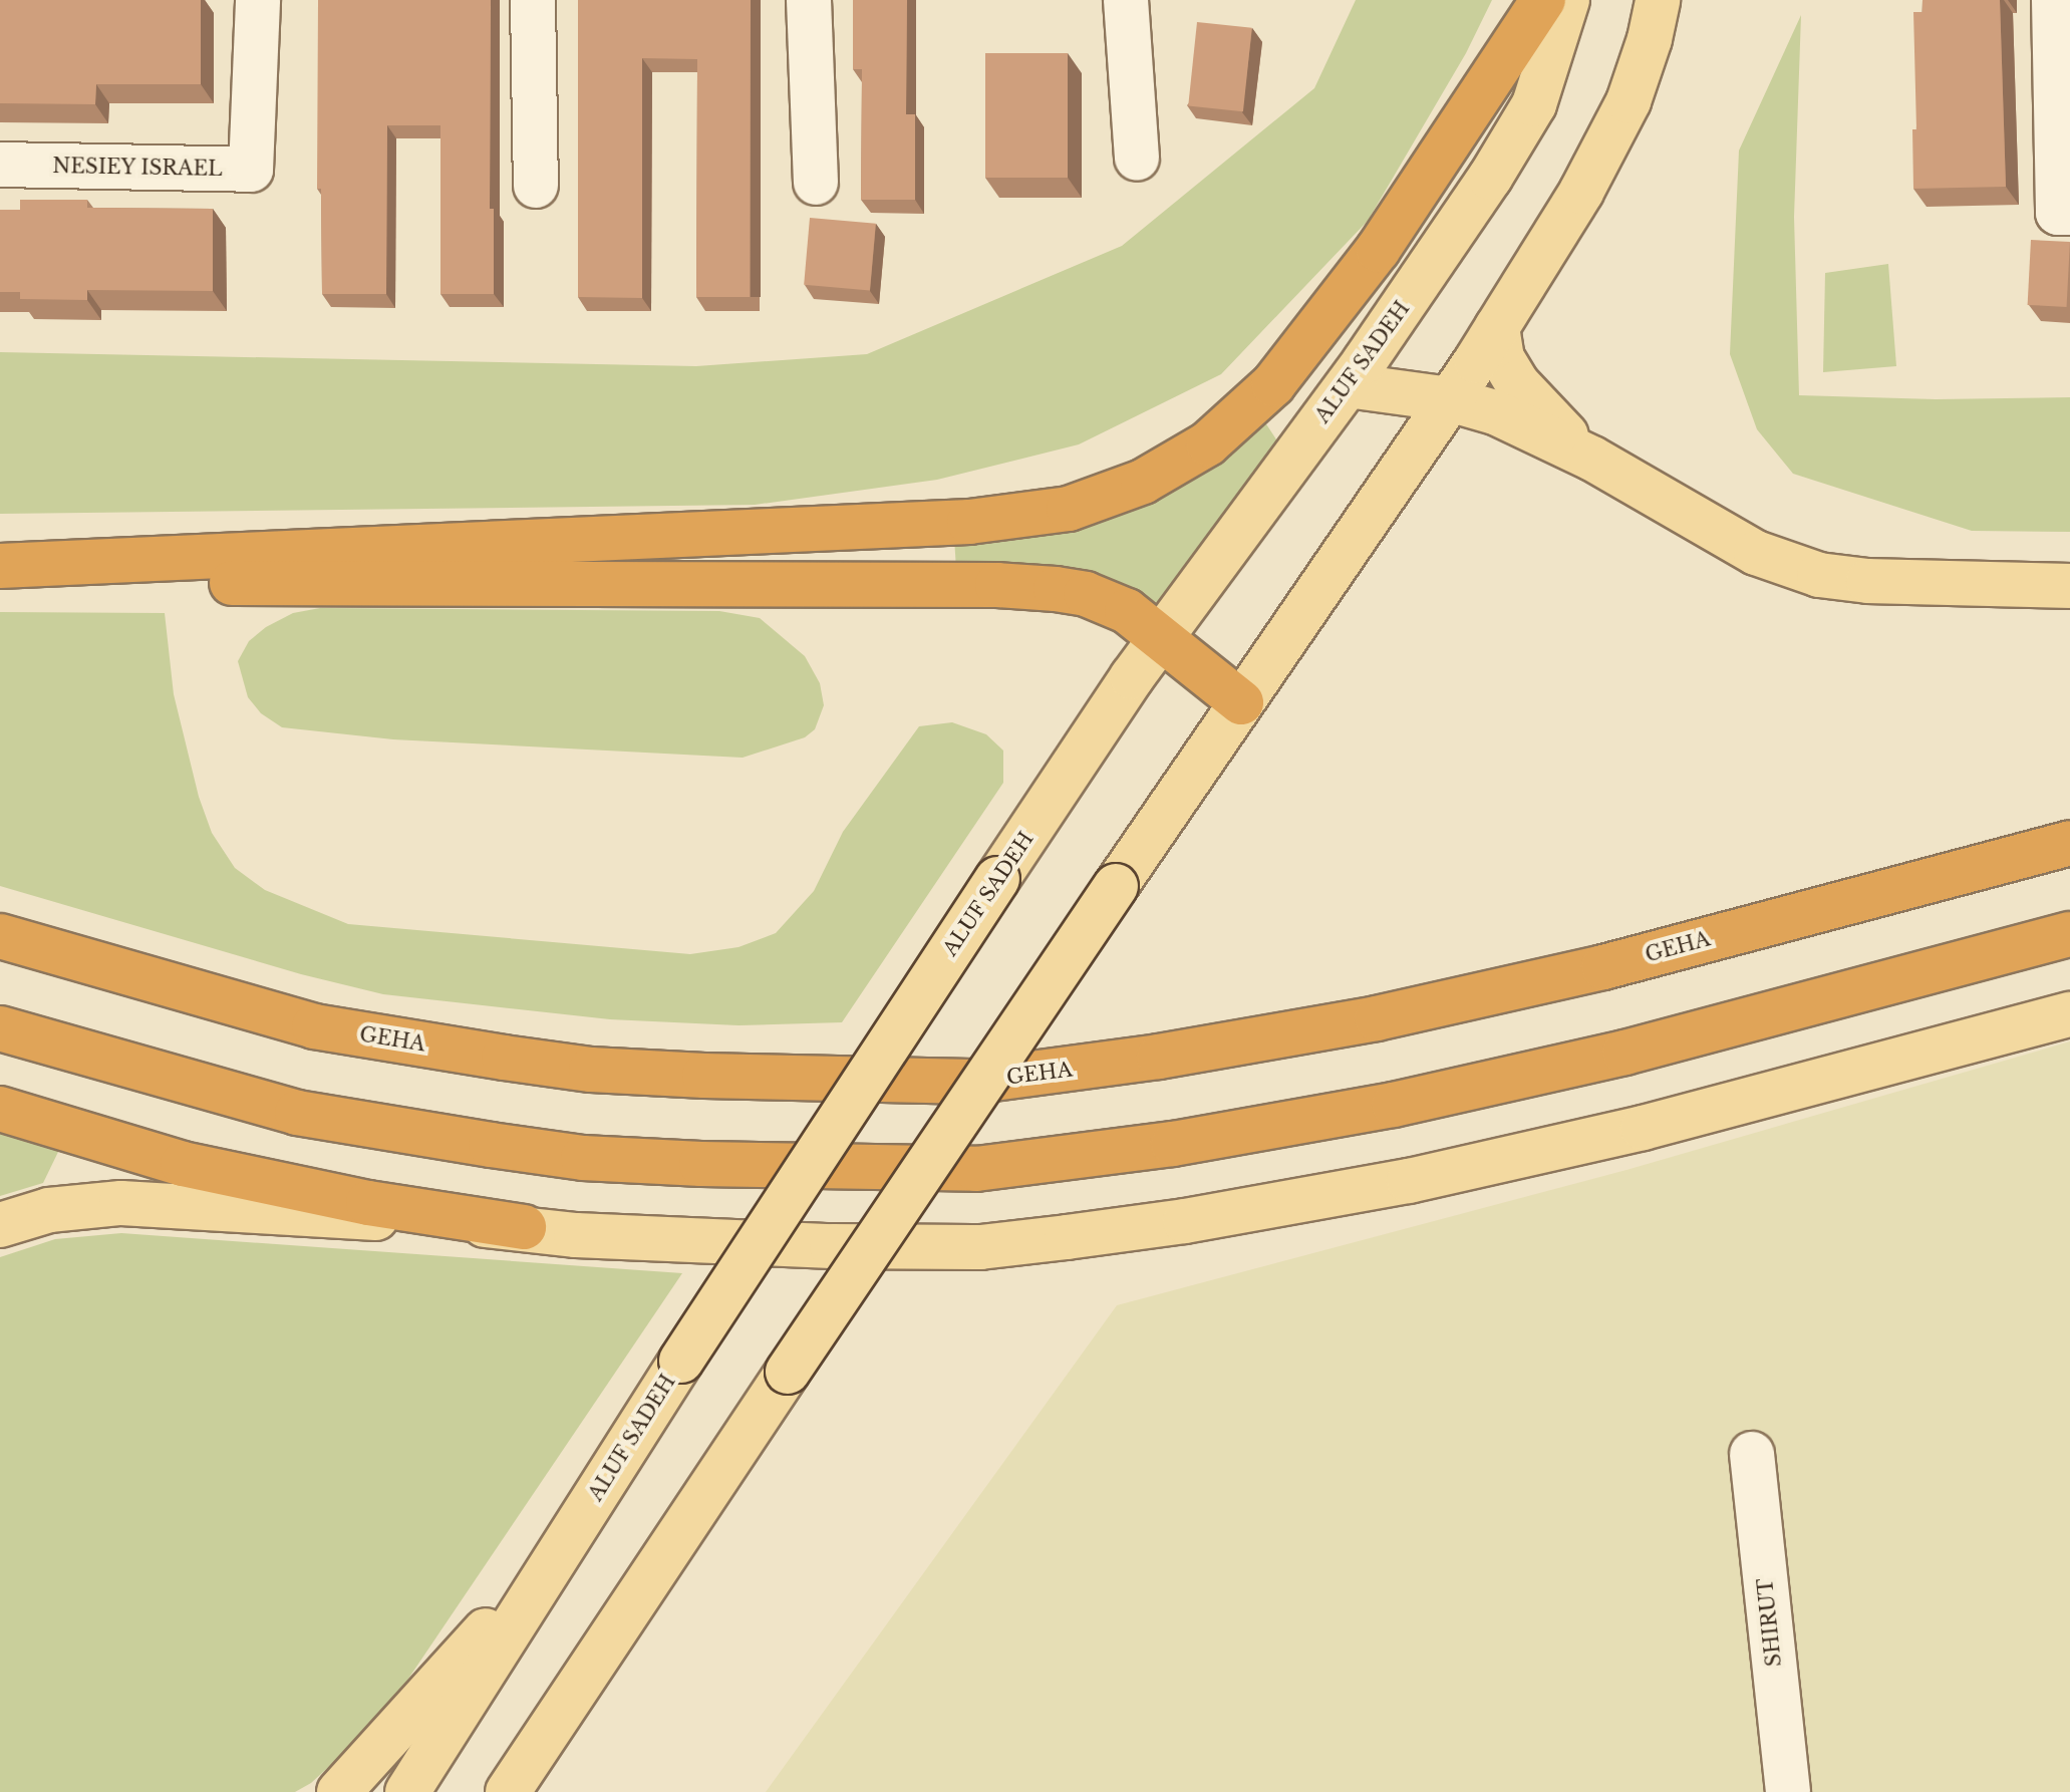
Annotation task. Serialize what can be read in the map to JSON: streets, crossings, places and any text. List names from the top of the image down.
{
  "streets": {
    "highway": ["GEHA"],
    "main road": ["ALUF SADEH"],
    "street": ["NESIEY ISRAEL", "SHIRUT"]
  }
}
